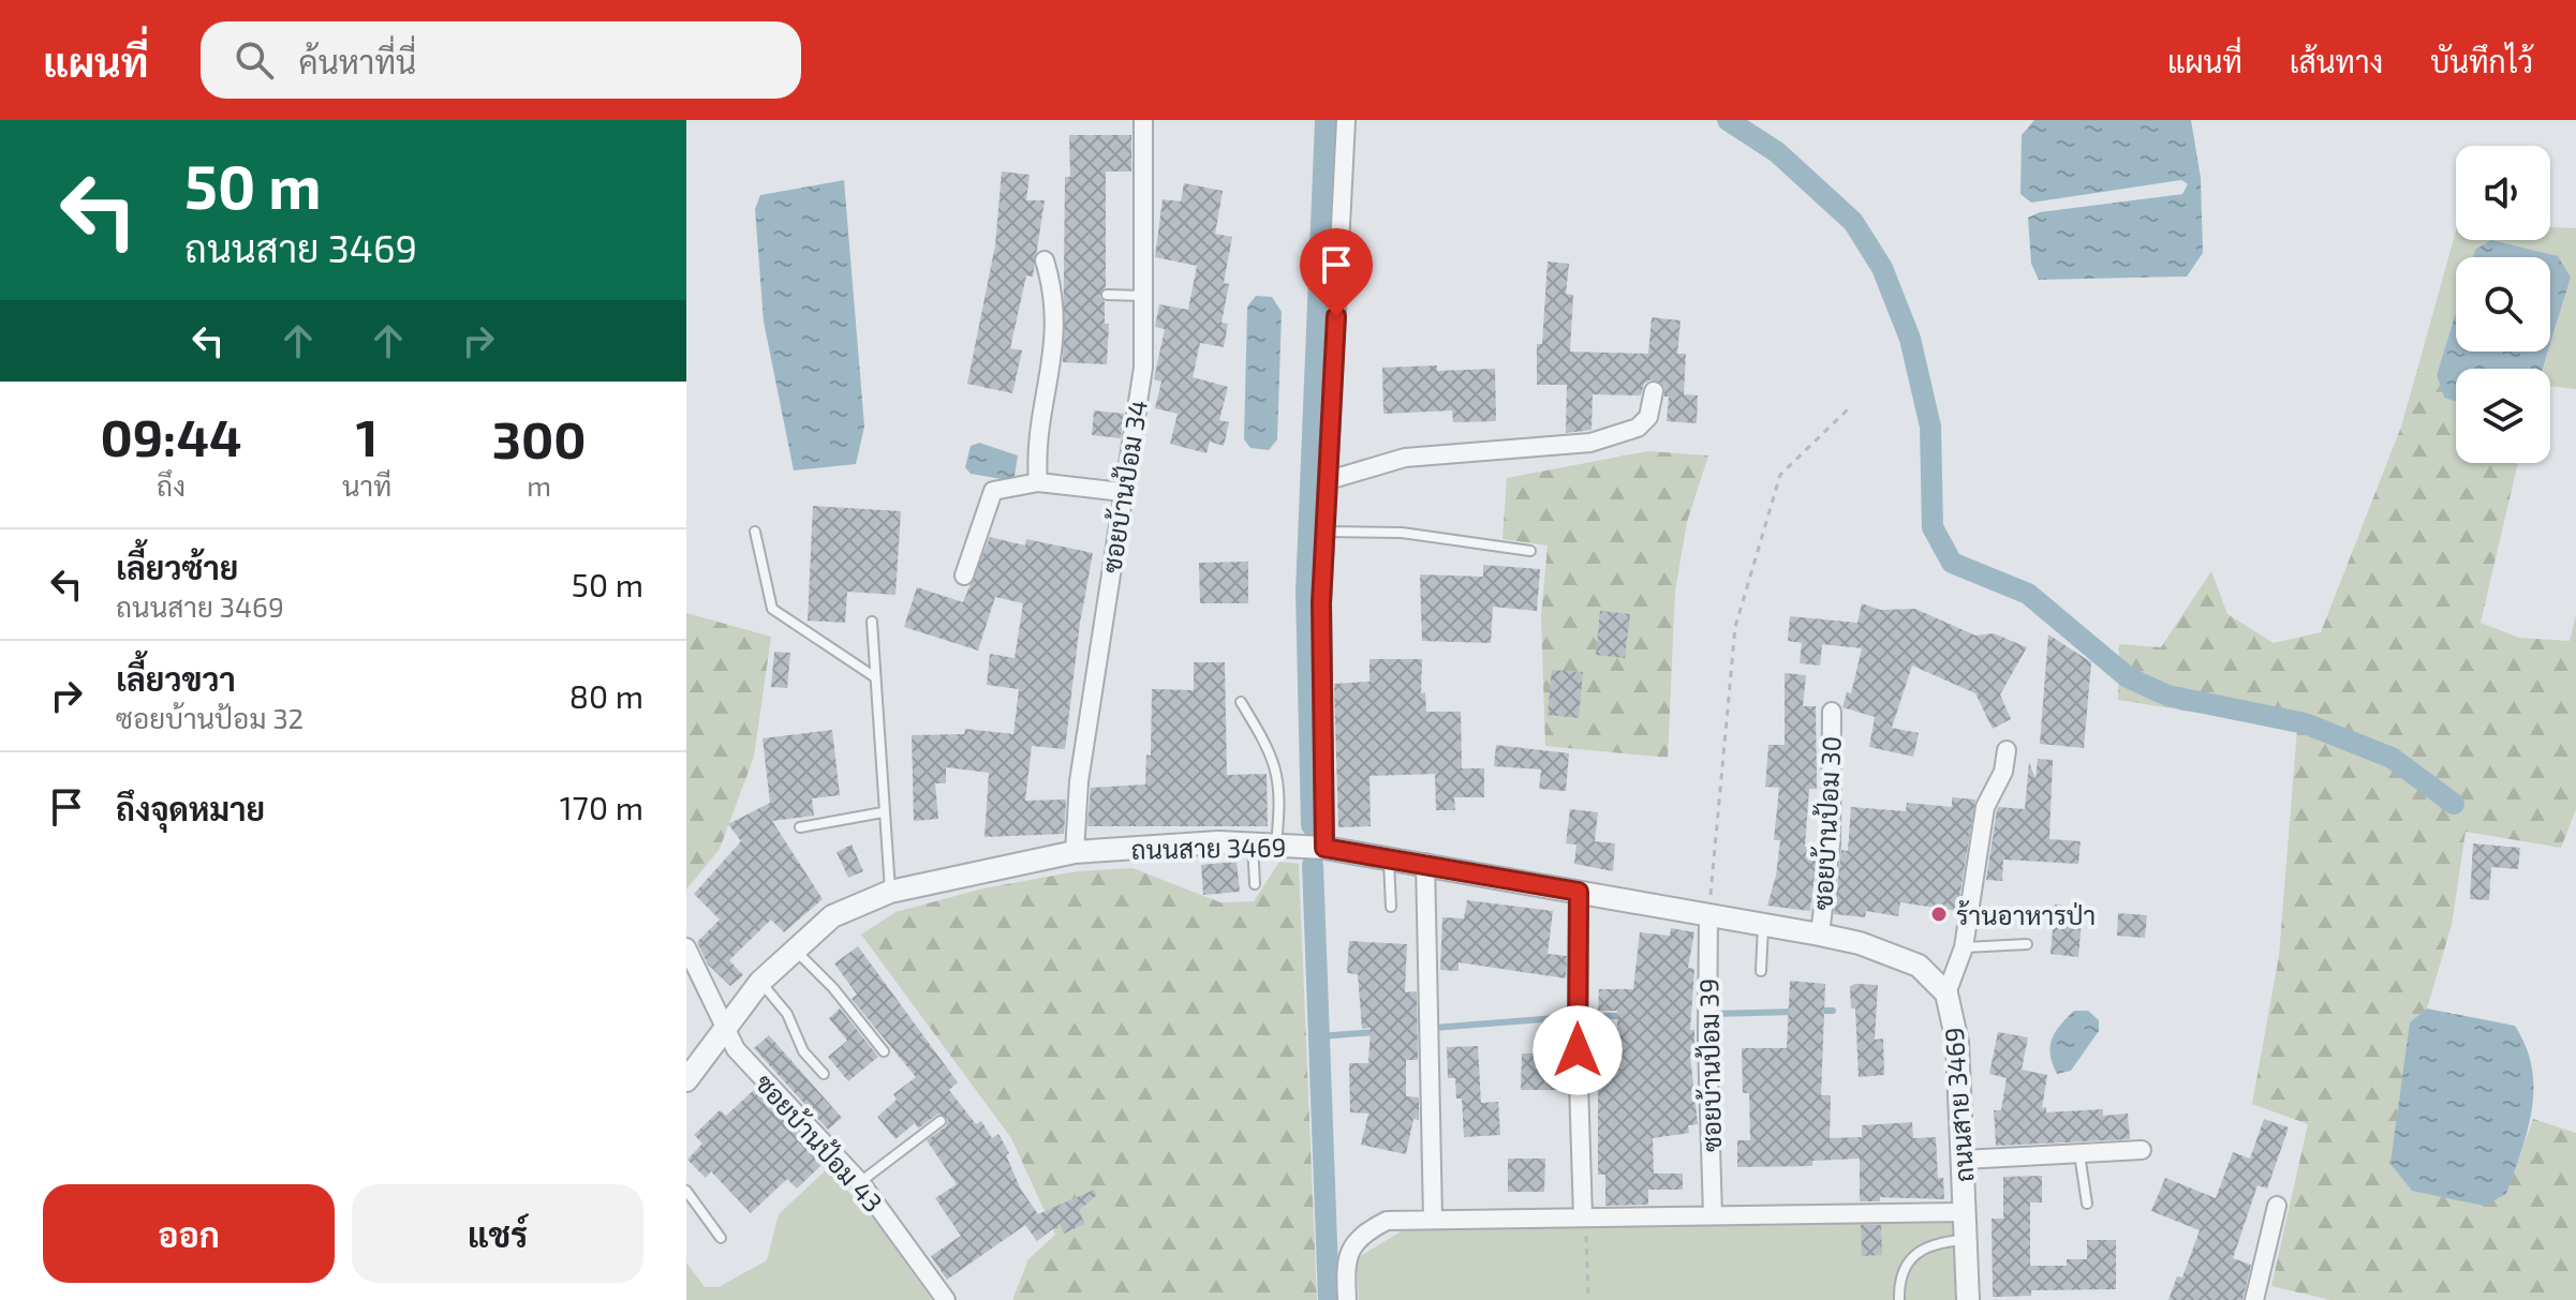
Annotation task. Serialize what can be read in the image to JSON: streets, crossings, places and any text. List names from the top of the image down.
{
  "streets": {
    "street": [
      "ซอยบ้านป้อม 34",
      "ซอยบ้านป้อม 30",
      "ถนนสาย 3469",
      "ซอยบ้านป้อม 39",
      "ซอยบ้านป้อม 43"
    ]
  },
  "crossings": [
    ["ซอยบ้านป้อม 34", "ถนนสาย 3469"],
    ["ซอยบ้านป้อม 30", "ถนนสาย 3469"],
    ["ถนนสาย 3469", "ซอยบ้านป้อม 39"],
    ["ถนนสาย 3469", "ซอยบ้านป้อม 43"]
  ],
  "places": ["ร้านอาหารป่า"],
  "page": {
    "header": "แผนที่",
    "search": "ค้นหาที่นี่",
    "nav": ["แผนที่", "เส้นทาง", "บันทึกไว้"],
    "turn": ["50 m", "ถนนสาย 3469"],
    "eta": [
      "09:44",
      "ถึง",
      "1",
      "นาที",
      "300",
      "m"
    ],
    "list": [
      {
        "name": "เลี้ยวซ้าย",
        "note": "ถนนสาย 3469",
        "value": "50 m"
      },
      {
        "name": "เลี้ยวขวา",
        "note": "ซอยบ้านป้อม 32",
        "value": "80 m"
      },
      {
        "name": "ถึงจุดหมาย",
        "value": "170 m"
      }
    ],
    "buttons": ["ออก", "แชร์"]
  }
}
